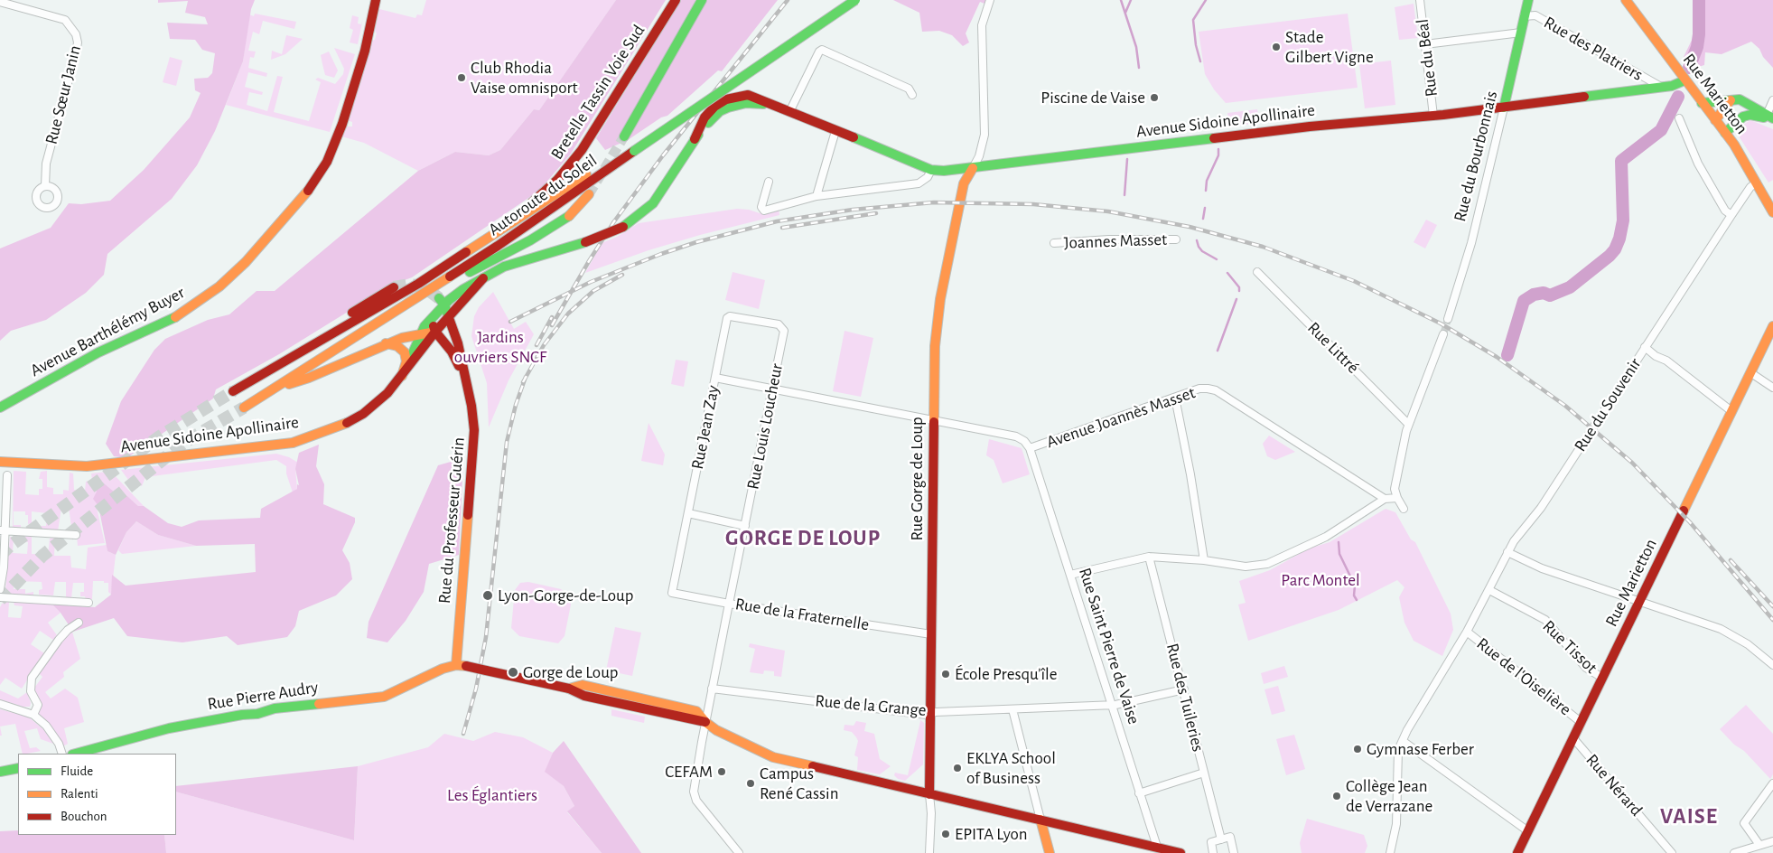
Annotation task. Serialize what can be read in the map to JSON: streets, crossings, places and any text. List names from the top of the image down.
{
  "streets": {
    "main road": [
      "Bretelle Tassin Voie Sud",
      "Rue Marietton",
      "Avenue Sidoine Apollinaire",
      "Rue du Bourbonnais",
      "Autoroute du Soleil",
      "Avenue Barthélémy Buyer",
      "Rue Gorge de Loup",
      "Rue du Professeur Guérin",
      "Rue Pierre Audry"
    ],
    "street": [
      "Rue des Platriers",
      "Rue du Béal",
      "Rue Sœur Janin",
      "Joannes Masset",
      "Rue Littré",
      "Rue du Souvenir",
      "Avenue Joannès Masset",
      "Rue Louis Loucheur",
      "Rue Jean Zay",
      "Rue de la Fraternelle",
      "Rue Saint Pierre de Vaise",
      "Rue Tissot",
      "Rue de l'Oiselière",
      "Rue des Tuileries",
      "Rue de la Grange",
      "Rue Nérard"
    ]
  },
  "crossings": [
    ["Rue des Platriers", "Avenue Sidoine Apollinaire"],
    ["Rue des Platriers", "Rue du Bourbonnais"],
    ["Rue du Béal", "Avenue Sidoine Apollinaire"],
    ["Bretelle Tassin Voie Sud", "Autoroute du Soleil"],
    ["Rue Marietton", "Avenue Sidoine Apollinaire"],
    ["Rue Marietton", "Rue du Souvenir"],
    ["Rue Marietton", "Rue Tissot"],
    ["Rue Marietton", "Rue de l'Oiselière"],
    ["Rue Marietton", "Rue Nérard"],
    ["Avenue Sidoine Apollinaire", "Rue du Bourbonnais"],
    ["Avenue Sidoine Apollinaire", "Rue Gorge de Loup"],
    ["Avenue Sidoine Apollinaire", "Rue du Professeur Guérin"],
    ["Rue du Souvenir", "Rue Tissot"],
    ["Rue du Souvenir", "Rue de l'Oiselière"],
    ["Avenue Joannès Masset", "Rue Louis Loucheur"],
    ["Avenue Joannès Masset", "Rue Jean Zay"],
    ["Avenue Joannès Masset", "Rue Gorge de Loup"],
    ["Avenue Joannès Masset", "Rue Saint Pierre de Vaise"],
    ["Rue Louis Loucheur", "Rue Jean Zay"],
    ["Rue Louis Loucheur", "Rue de la Fraternelle"],
    ["Rue Louis Loucheur", "Rue de la Grange"],
    ["Rue Jean Zay", "Rue de la Fraternelle"],
    ["Rue Gorge de Loup", "Rue de la Fraternelle"],
    ["Rue Gorge de Loup", "Rue de la Grange"],
    ["Rue du Professeur Guérin", "Rue Pierre Audry"],
    ["Rue Saint Pierre de Vaise", "Rue de la Grange"],
    ["Rue des Tuileries", "Rue de la Grange"]
  ],
  "districts": ["GORGE DE LOUP", "VAISE"],
  "parks": ["Jardins ouvriers SNCF", "Parc Montel", "Les Églantiers"],
  "places": [
    "Stade Gilbert Vigne",
    "Club Rhodia Vaise omnisport",
    "Piscine de Vaise",
    "Lyon-Gorge-de-Loup",
    "Gorge de Loup",
    "École Presqu'île",
    "Gymnase Ferber",
    "EKLYA School of Business",
    "CEFAM",
    "Campus René Cassin",
    "Collège Jean de Verrazane",
    "EPITA Lyon"
  ],
  "legend": ["Fluide", "Ralenti", "Bouchon"]
}
